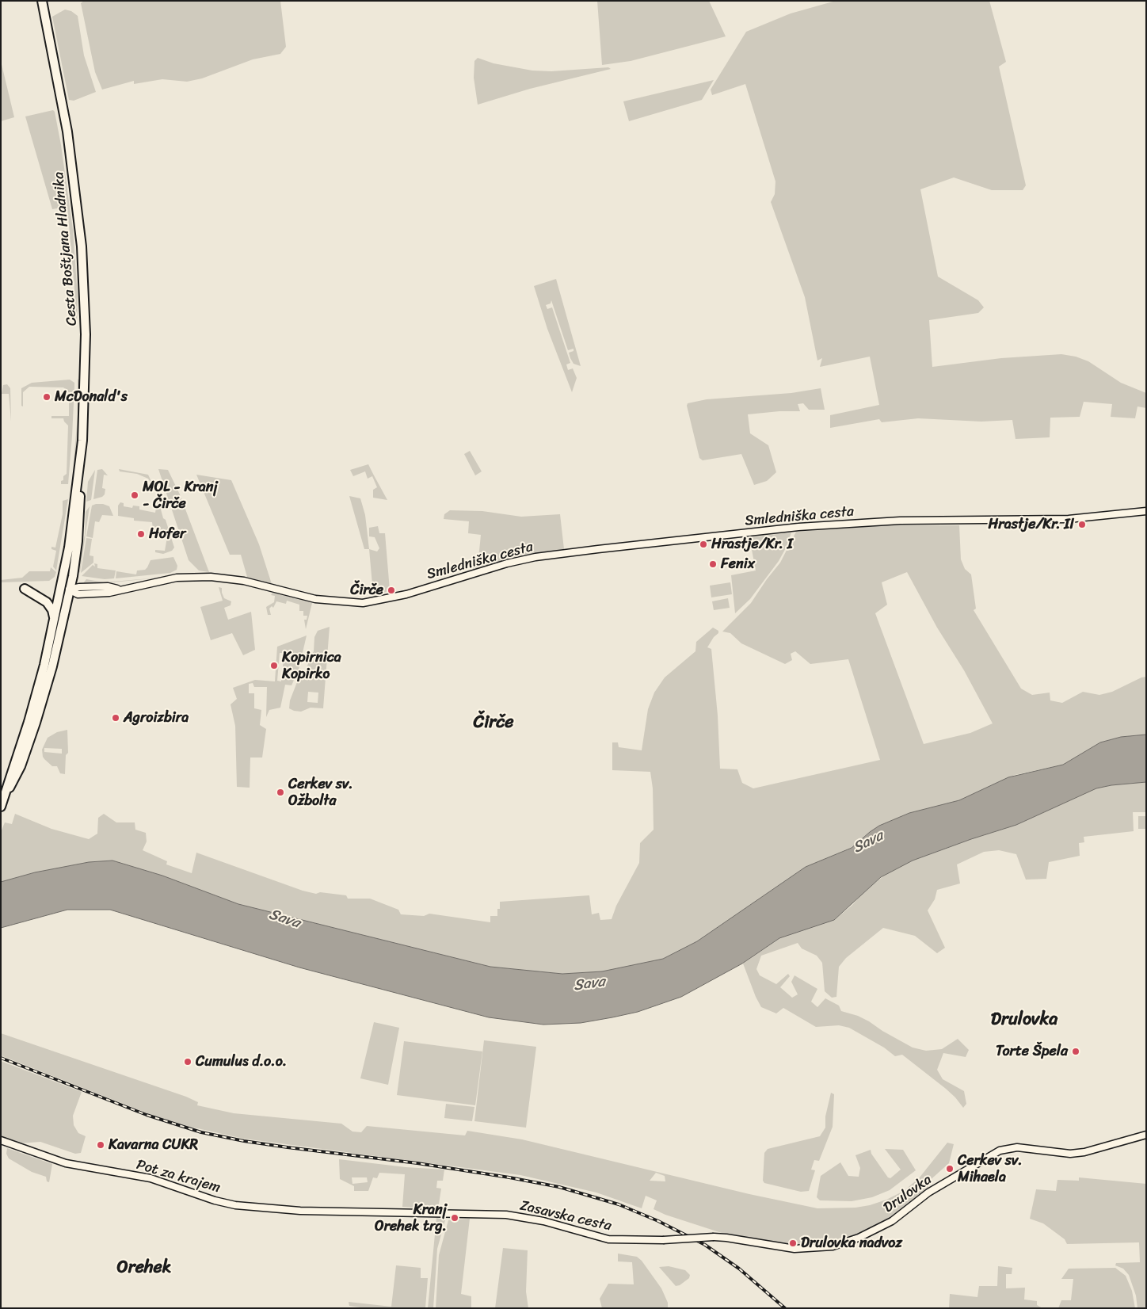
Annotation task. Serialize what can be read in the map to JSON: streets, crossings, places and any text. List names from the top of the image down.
{
  "streets": {
    "main road": ["Cesta Boštjana Hladnika"],
    "street": [
      "Smledniška cesta",
      "Pot za krajem",
      "Drulovka",
      "Zasavska cesta"
    ]
  },
  "crossings": [
    ["Pot za krajem", "Zasavska cesta"],
    ["Drulovka", "Zasavska cesta"]
  ],
  "districts": ["Čirče", "Drulovka", "Orehek"],
  "water": ["Sava"],
  "places": [
    "McDonald's",
    "MOL - Kranj - Čirče",
    "Hrastje/Kr. II",
    "Hofer",
    "Hrastje/Kr. I",
    "Fenix",
    "Čirče",
    "Kopirnica Kopirko",
    "Agroizbira",
    "Cerkev sv. Ožbolta",
    "Torte Špela",
    "Cumulus d.o.o.",
    "Kavarna CUKR",
    "Cerkev sv. Mihaela",
    "Kranj Orehek trg.",
    "Drulovka nadvoz"
  ]
}
